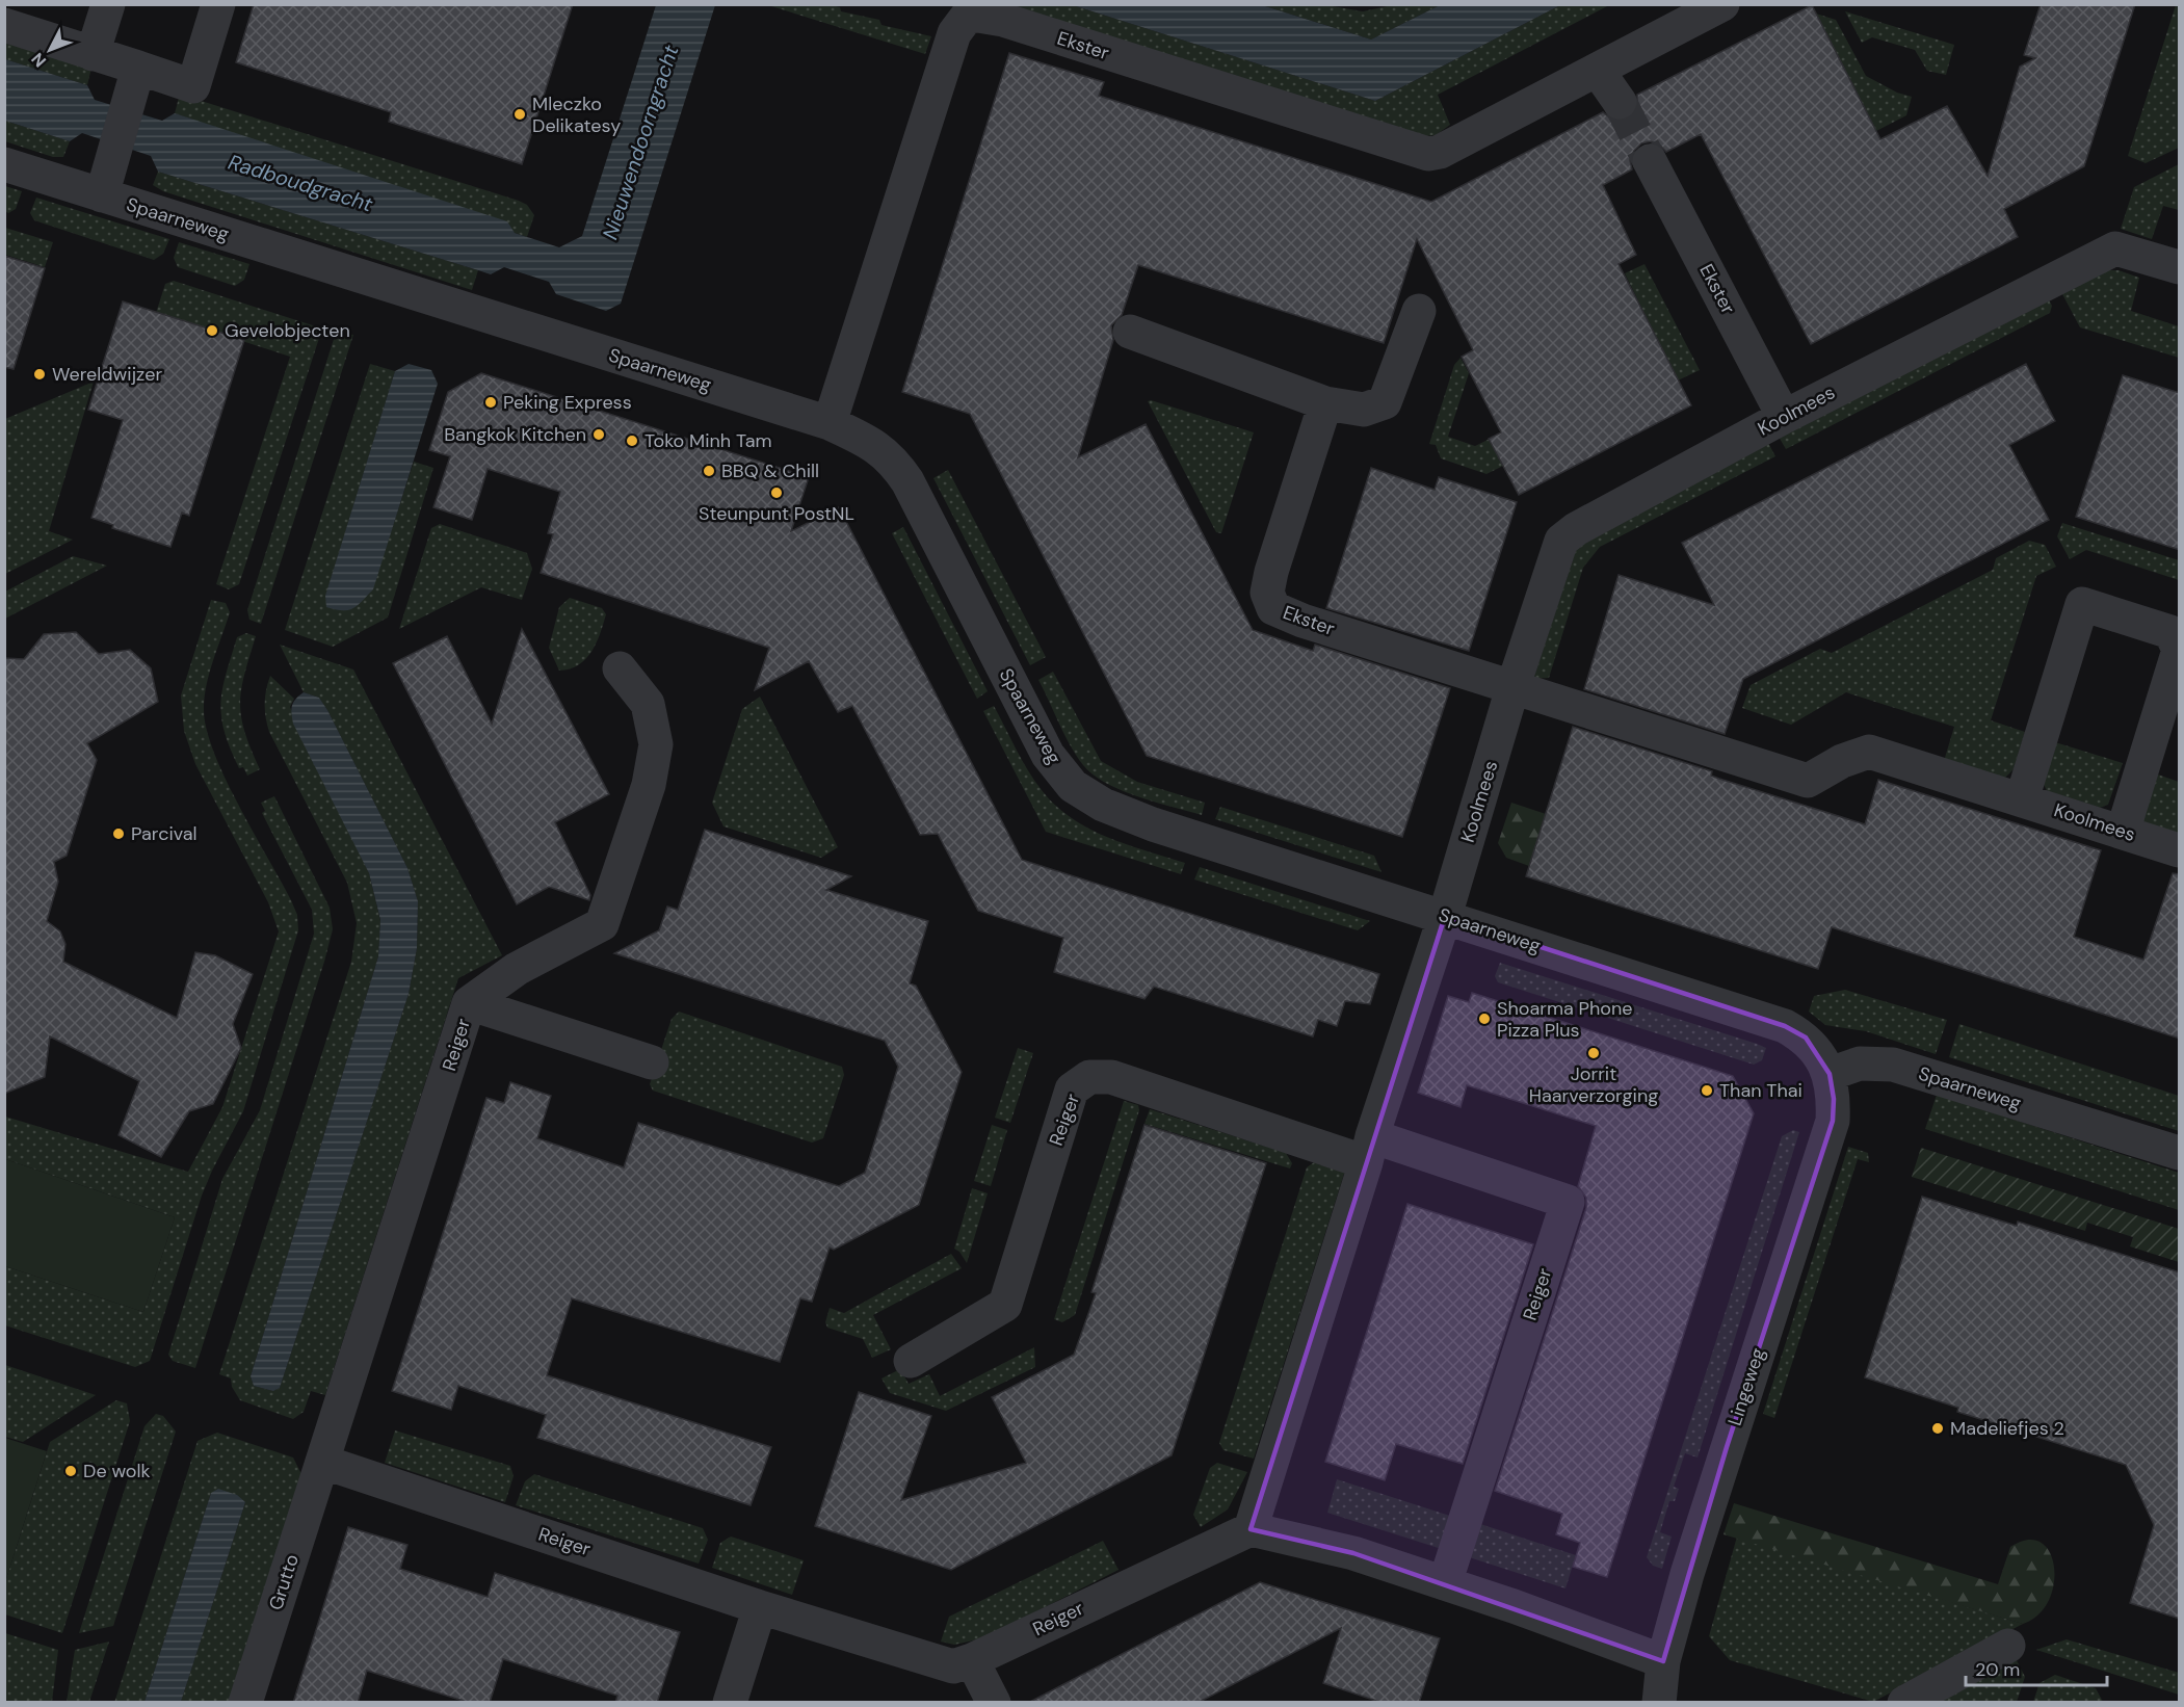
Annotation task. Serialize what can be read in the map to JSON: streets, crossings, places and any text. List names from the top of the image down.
{
  "streets": {
    "street": [
      "Ekster",
      "Spaarneweg",
      "Koolmees",
      "Reiger",
      "Lingeweg",
      "Grutto"
    ]
  },
  "crossings": [
    ["Ekster", "Spaarneweg"],
    ["Ekster", "Koolmees"],
    ["Spaarneweg", "Koolmees"],
    ["Spaarneweg", "Lingeweg"],
    ["Reiger", "Grutto"]
  ],
  "water": ["Nieuwendoorngracht", "Radboudgracht"],
  "places": [
    "Mleczko Delikatesy",
    "Gevelobjecten",
    "Wereldwijzer",
    "Peking Express",
    "Bangkok Kitchen",
    "Toko Minh Tam",
    "BBQ & Chill",
    "Steunpunt PostNL",
    "Parcival",
    "Shoarma Phone Pizza Plus",
    "Jorrit Haarverzorging",
    "Than Thai",
    "Madeliefjes 2",
    "De wolk"
  ],
  "scale_bar": "20 m",
  "north": "bottom left"
}
